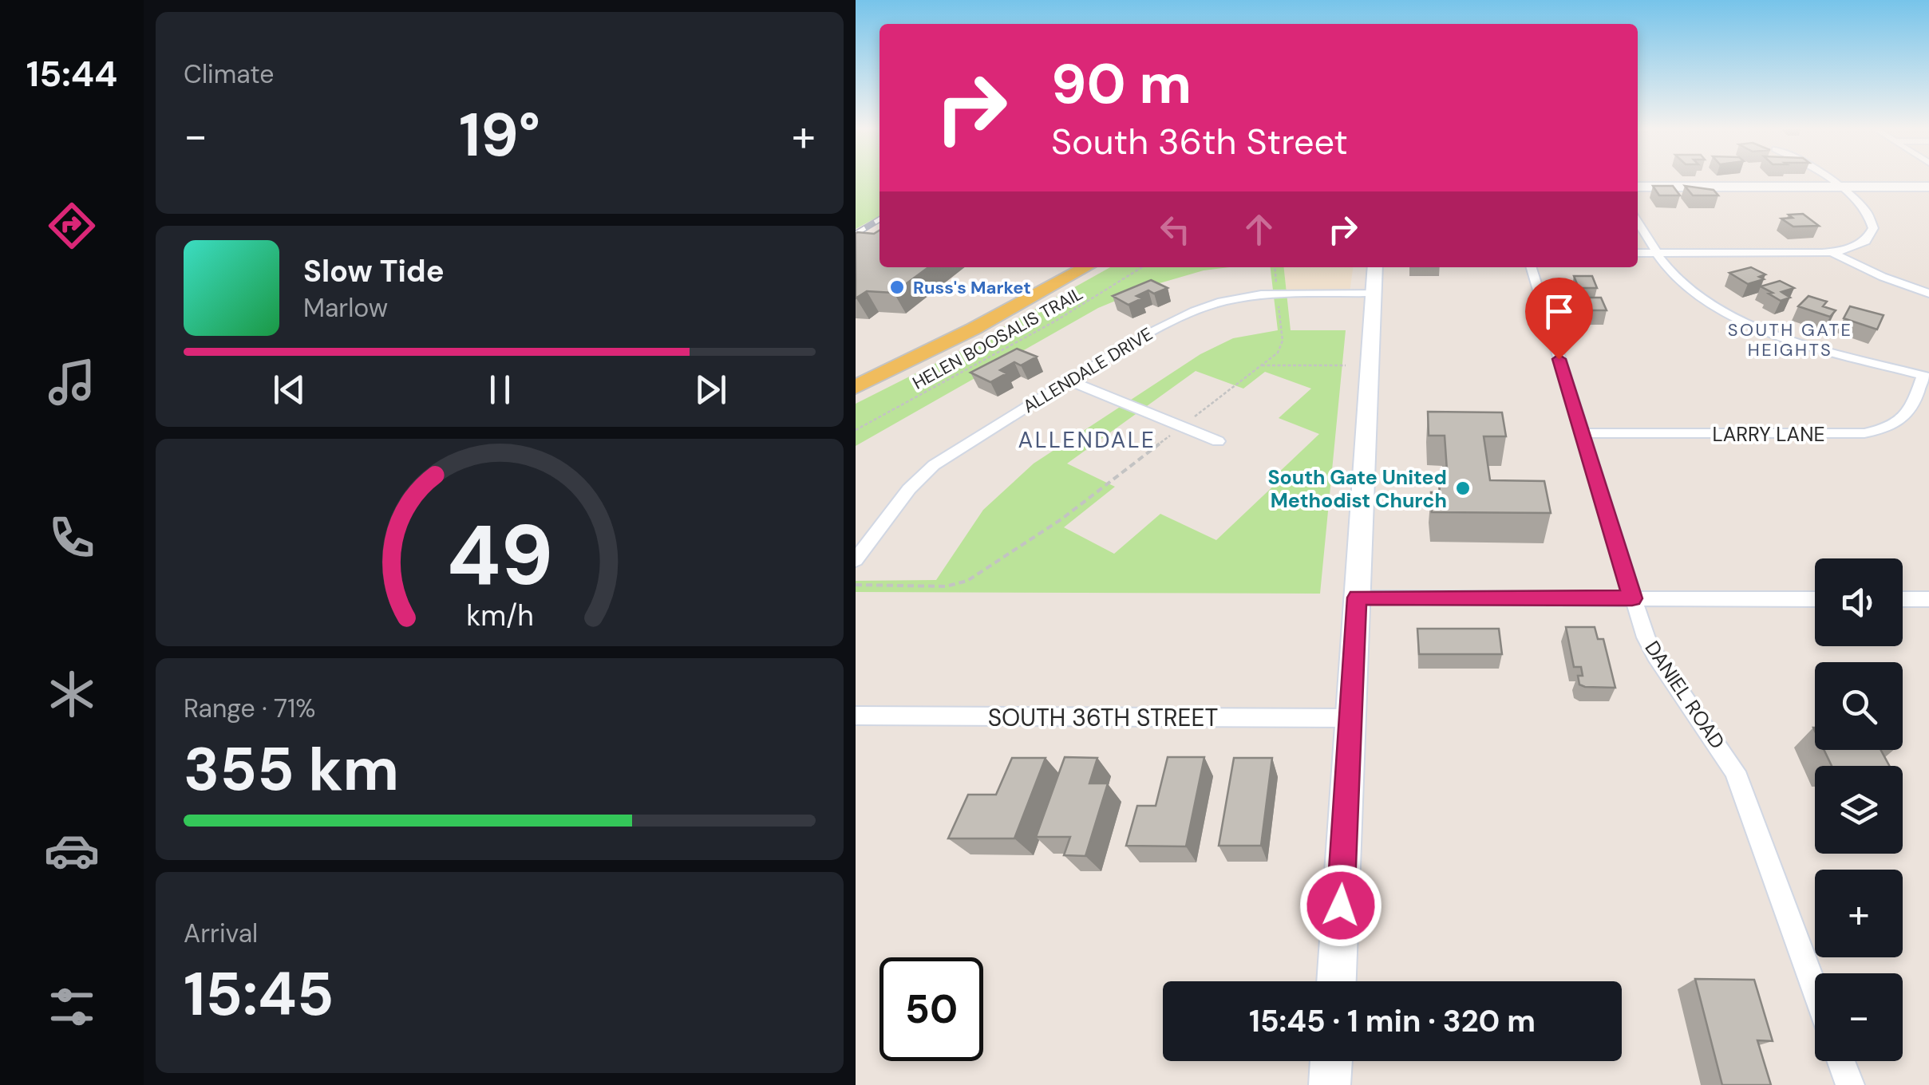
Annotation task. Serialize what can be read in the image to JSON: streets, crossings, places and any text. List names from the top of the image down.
{
  "streets": {
    "street": [
      "ALLENDALE DRIVE",
      "LARRY LANE",
      "DANIEL ROAD",
      "SOUTH 36TH STREET"
    ],
    "path": ["HELEN BOOSALIS TRAIL"]
  },
  "crossings": [
    ["LARRY LANE", "DANIEL ROAD"]
  ],
  "districts": ["SOUTH GATE HEIGHTS", "ALLENDALE"],
  "places": ["Russ's Market", "South Gate United Methodist Church"],
  "page": {
    "tabs": "15:44",
    "tile": [
      "Climate",
      ["Range · 71%", "355 km"],
      ["Arrival", "15:45"]
    ],
    "turn": ["90 m", "South 36th Street"],
    "heat": ["−", "19°", "+"],
    "song": ["Slow Tide", "Marlow"],
    "map_buttons": ["+", "−"],
    "limit": "50",
    "trip": "15:45 · 1 min · 320 m",
    "gauge": ["49", "km/h"]
  }
}
